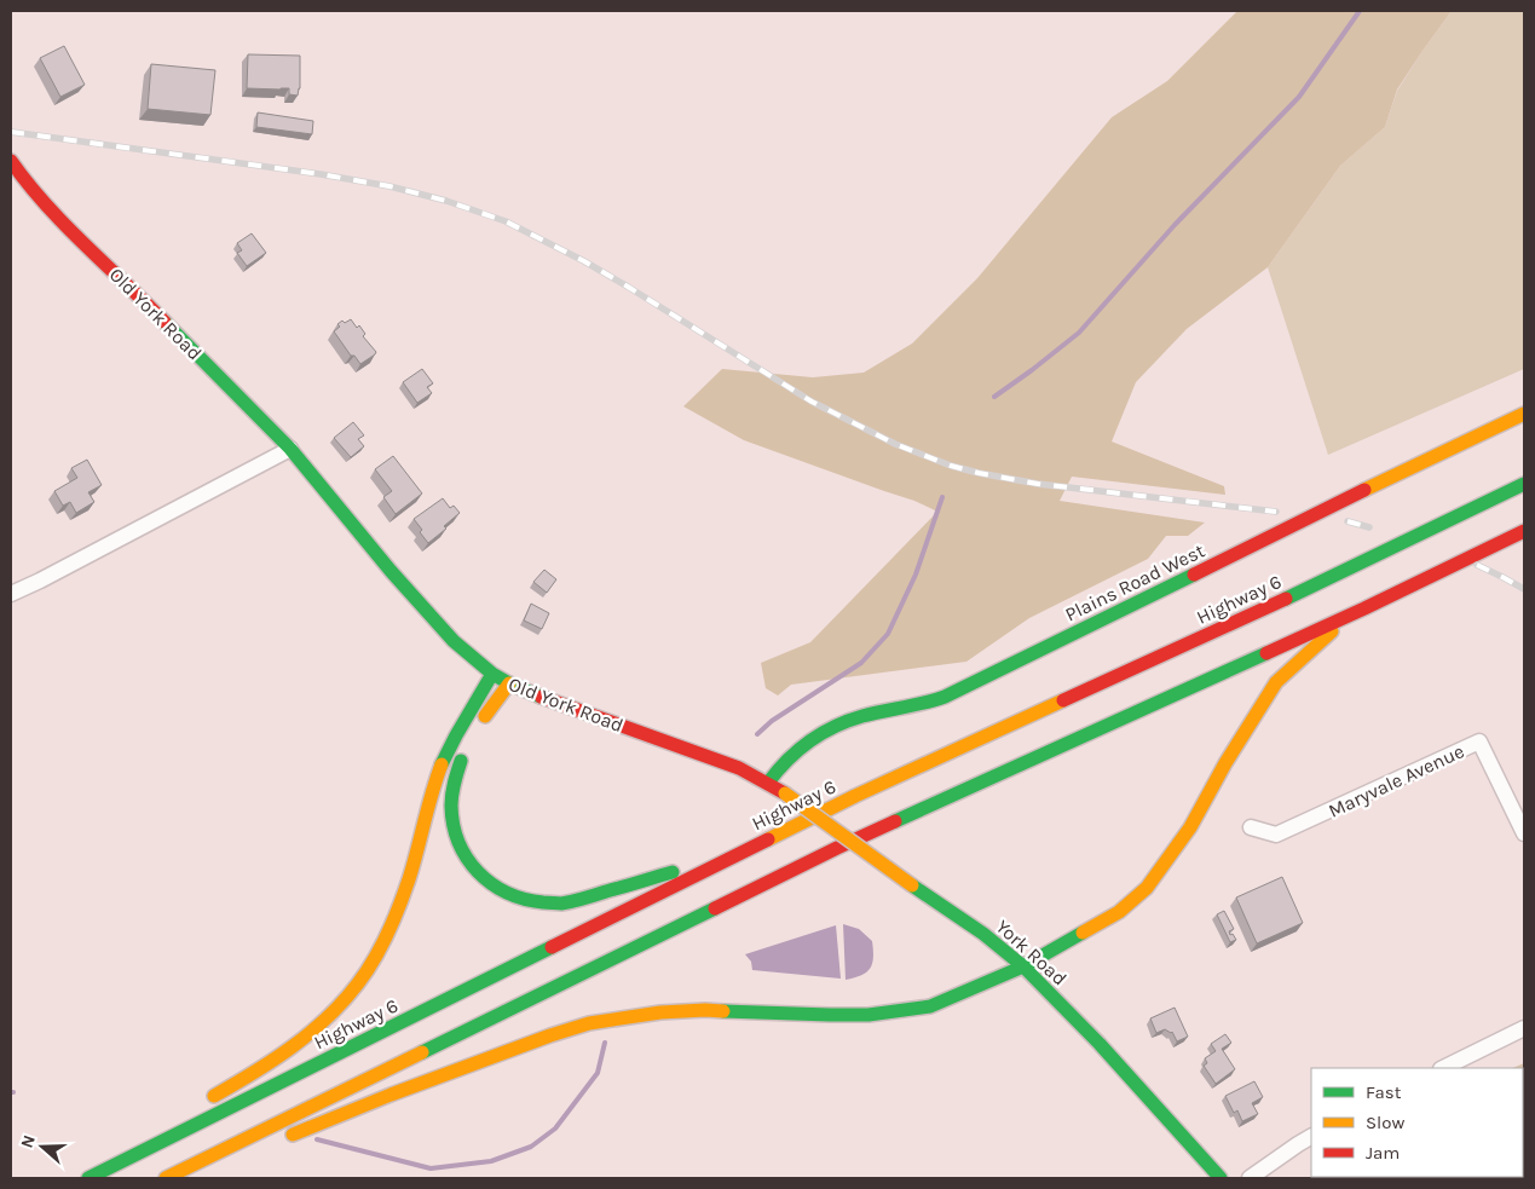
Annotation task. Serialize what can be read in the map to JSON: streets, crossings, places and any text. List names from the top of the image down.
{
  "streets": {
    "main road": [
      "Old York Road",
      "Plains Road West",
      "Highway 6",
      "York Road"
    ],
    "street": ["Maryvale Avenue"]
  },
  "crossings": [
    ["Old York Road", "Plains Road West"],
    ["Old York Road", "York Road"]
  ],
  "legend": ["Fast", "Slow", "Jam"],
  "north": "left"
}
